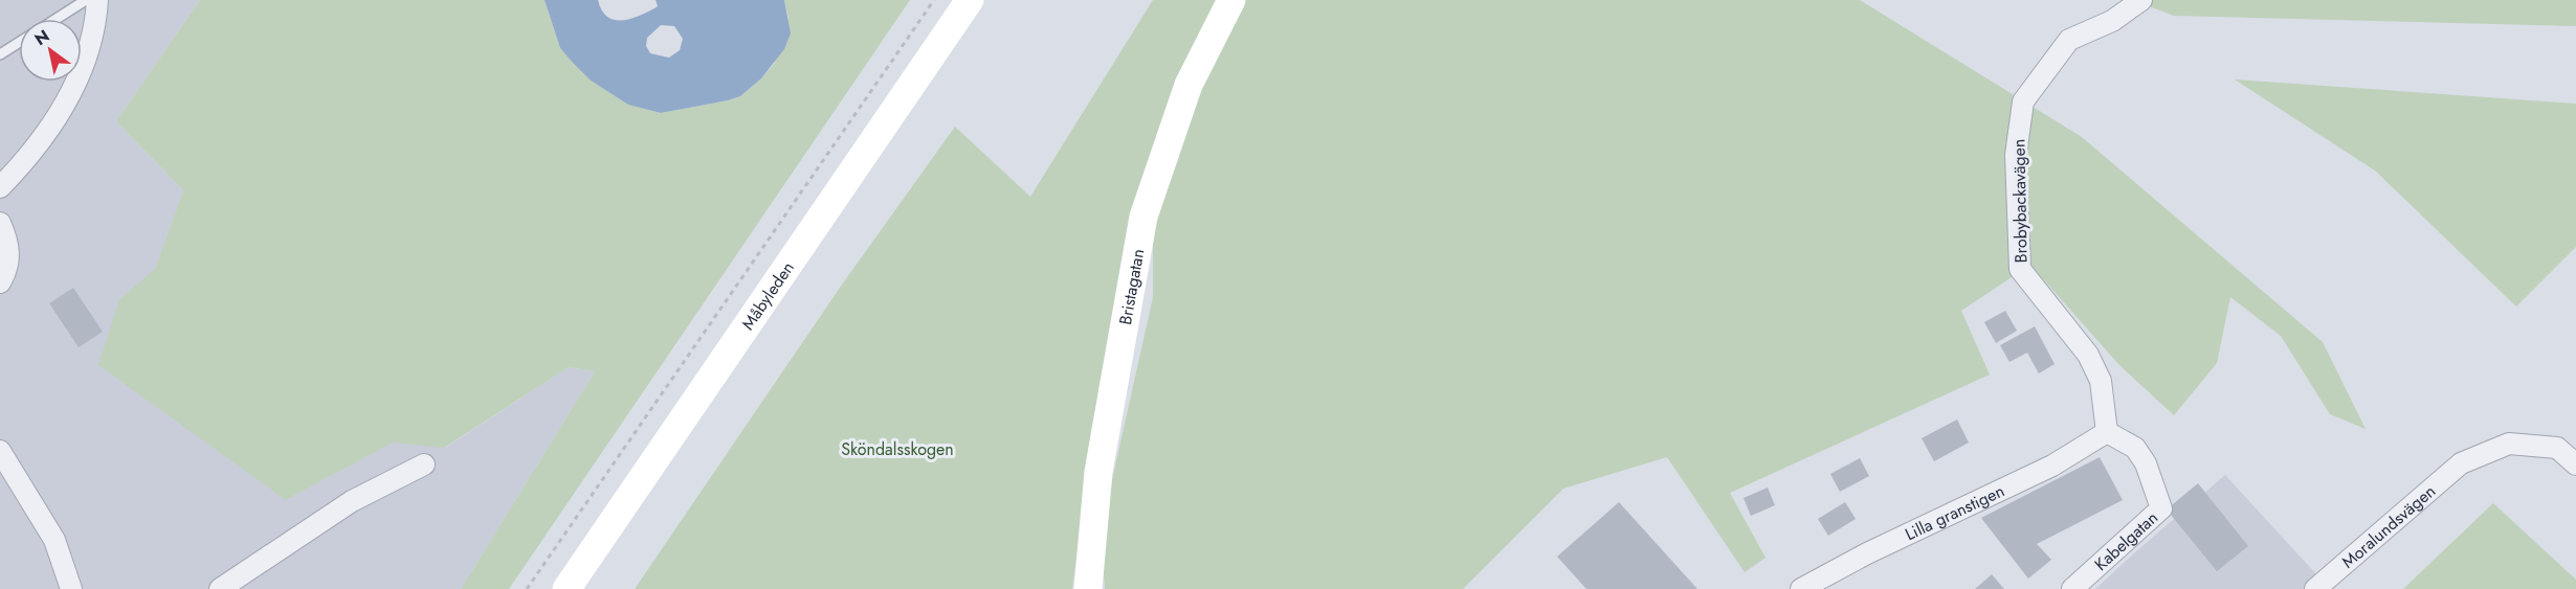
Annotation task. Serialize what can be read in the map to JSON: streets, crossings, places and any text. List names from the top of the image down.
{
  "streets": {
    "street": [
      "Brobybackavägen",
      "Bristagatan",
      "Måbyleden",
      "Lilla granstigen",
      "Moralundsvägen",
      "Kabelgatan"
    ]
  },
  "crossings": [
    ["Brobybackavägen", "Lilla granstigen"],
    ["Brobybackavägen", "Kabelgatan"],
    ["Lilla granstigen", "Kabelgatan"]
  ],
  "parks": ["Sköndalsskogen"],
  "north": "top left"
}
